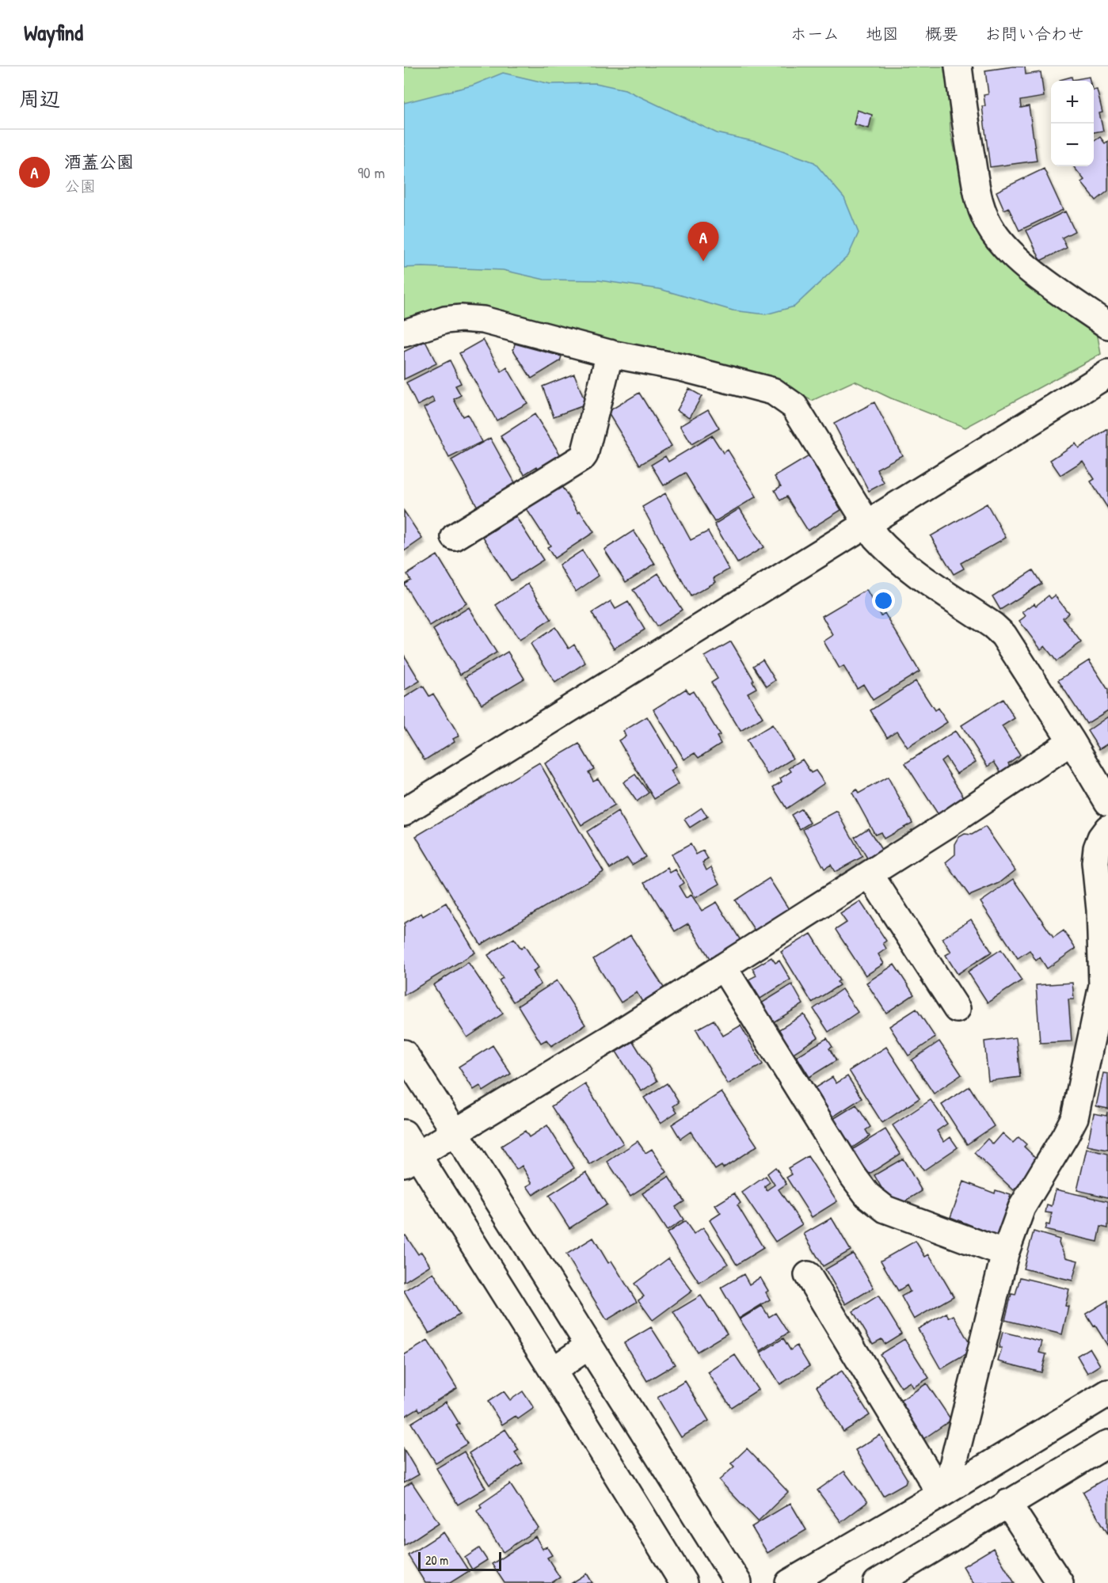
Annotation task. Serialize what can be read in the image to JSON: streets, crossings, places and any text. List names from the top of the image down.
{
  "scale_bar": "20 m",
  "page": {
    "header": "Wayfind",
    "nav": [
      "ホーム",
      "地図",
      "概要",
      "お問い合わせ"
    ],
    "heading": "周辺",
    "map_buttons": ["+", "−"],
    "list": [
      {
        "mark": "A",
        "name": "酒蓋公園",
        "note": "公園",
        "value": "90 m"
      }
    ],
    "pins": "A",
    "scale": "20 m"
  }
}
